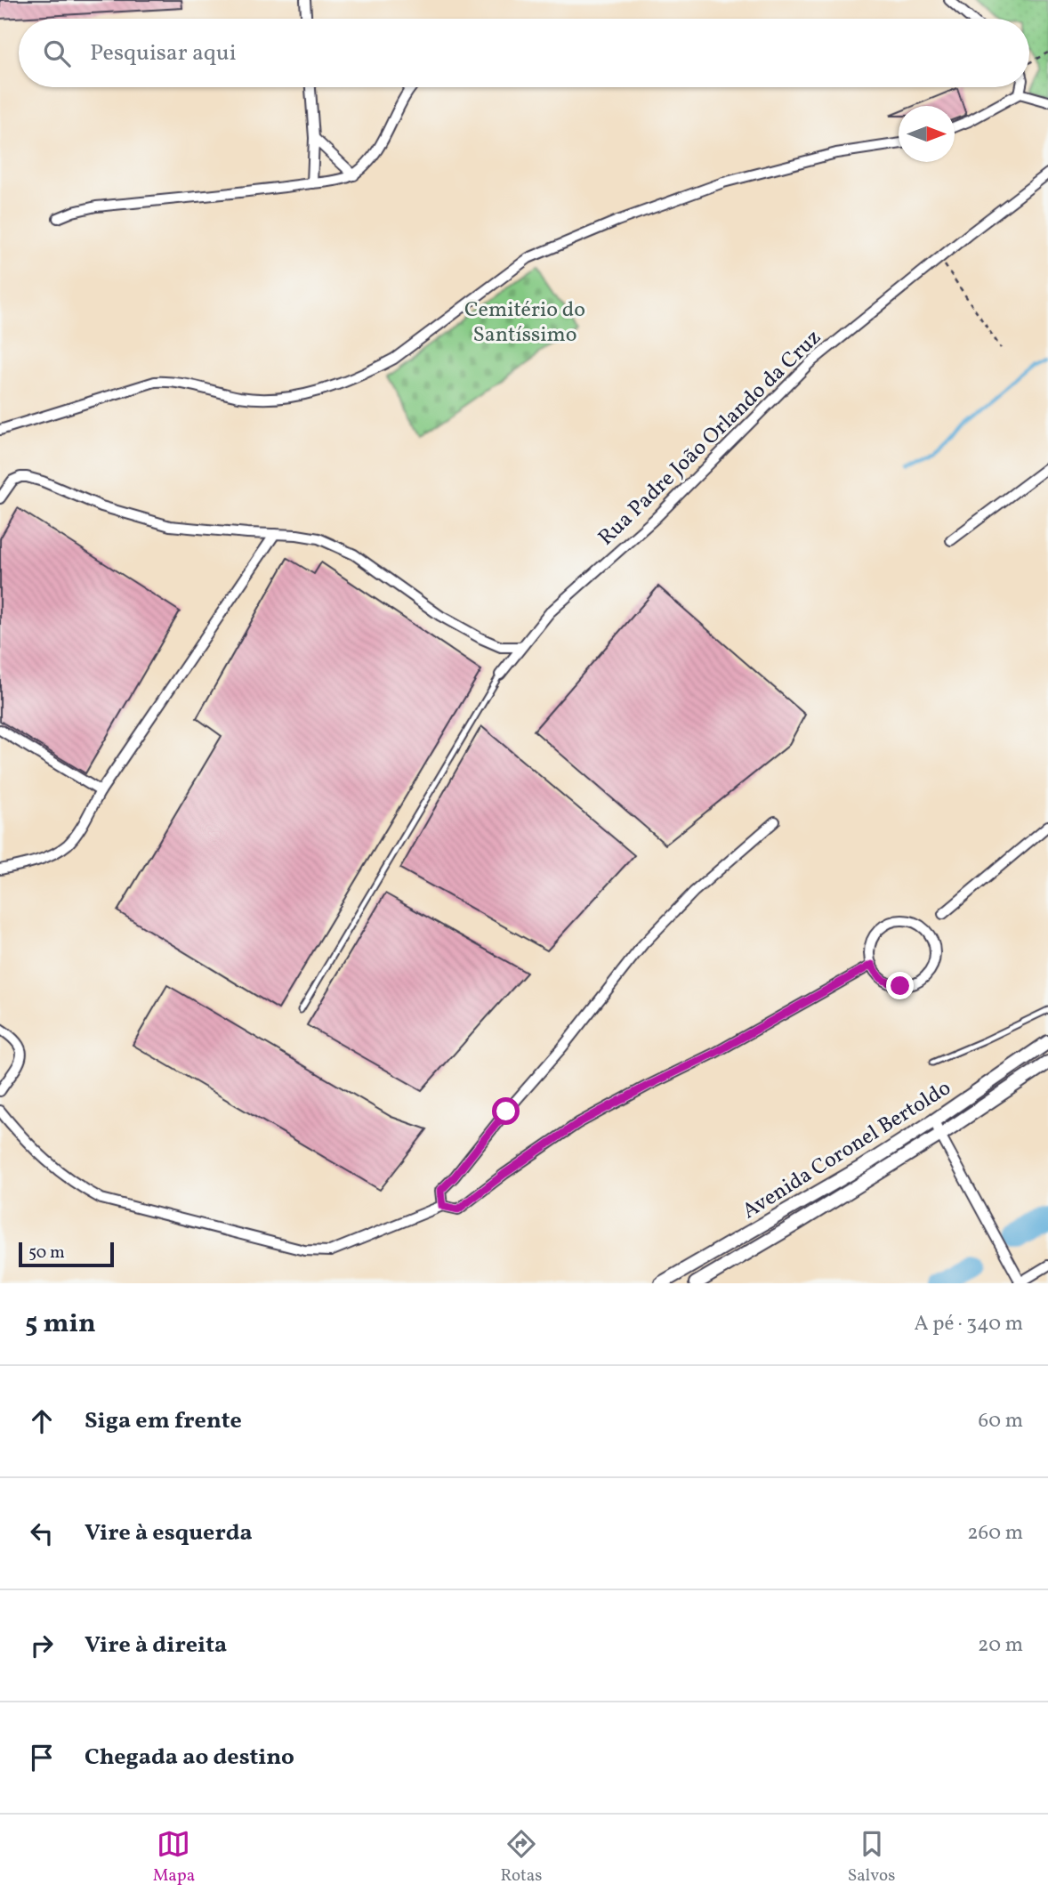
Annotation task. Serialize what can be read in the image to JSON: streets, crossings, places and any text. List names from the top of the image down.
{
  "streets": {
    "street": ["Rua Padre João Orlando da Cruz", "Avenida Coronel Bertoldo"]
  },
  "parks": ["Cemitério do Santíssimo"],
  "scale_bar": "50 m",
  "north": "right",
  "page": {
    "search": "Pesquisar aqui",
    "scale": "50 m",
    "heading": ["5 min", "A pé · 340 m"],
    "list": [
      ["Siga em frente", "60 m"],
      ["Vire à esquerda", "260 m"],
      ["Vire à direita", "20 m"],
      "Chegada ao destino"
    ],
    "nav": ["Mapa", "Rotas", "Salvos"]
  }
}
